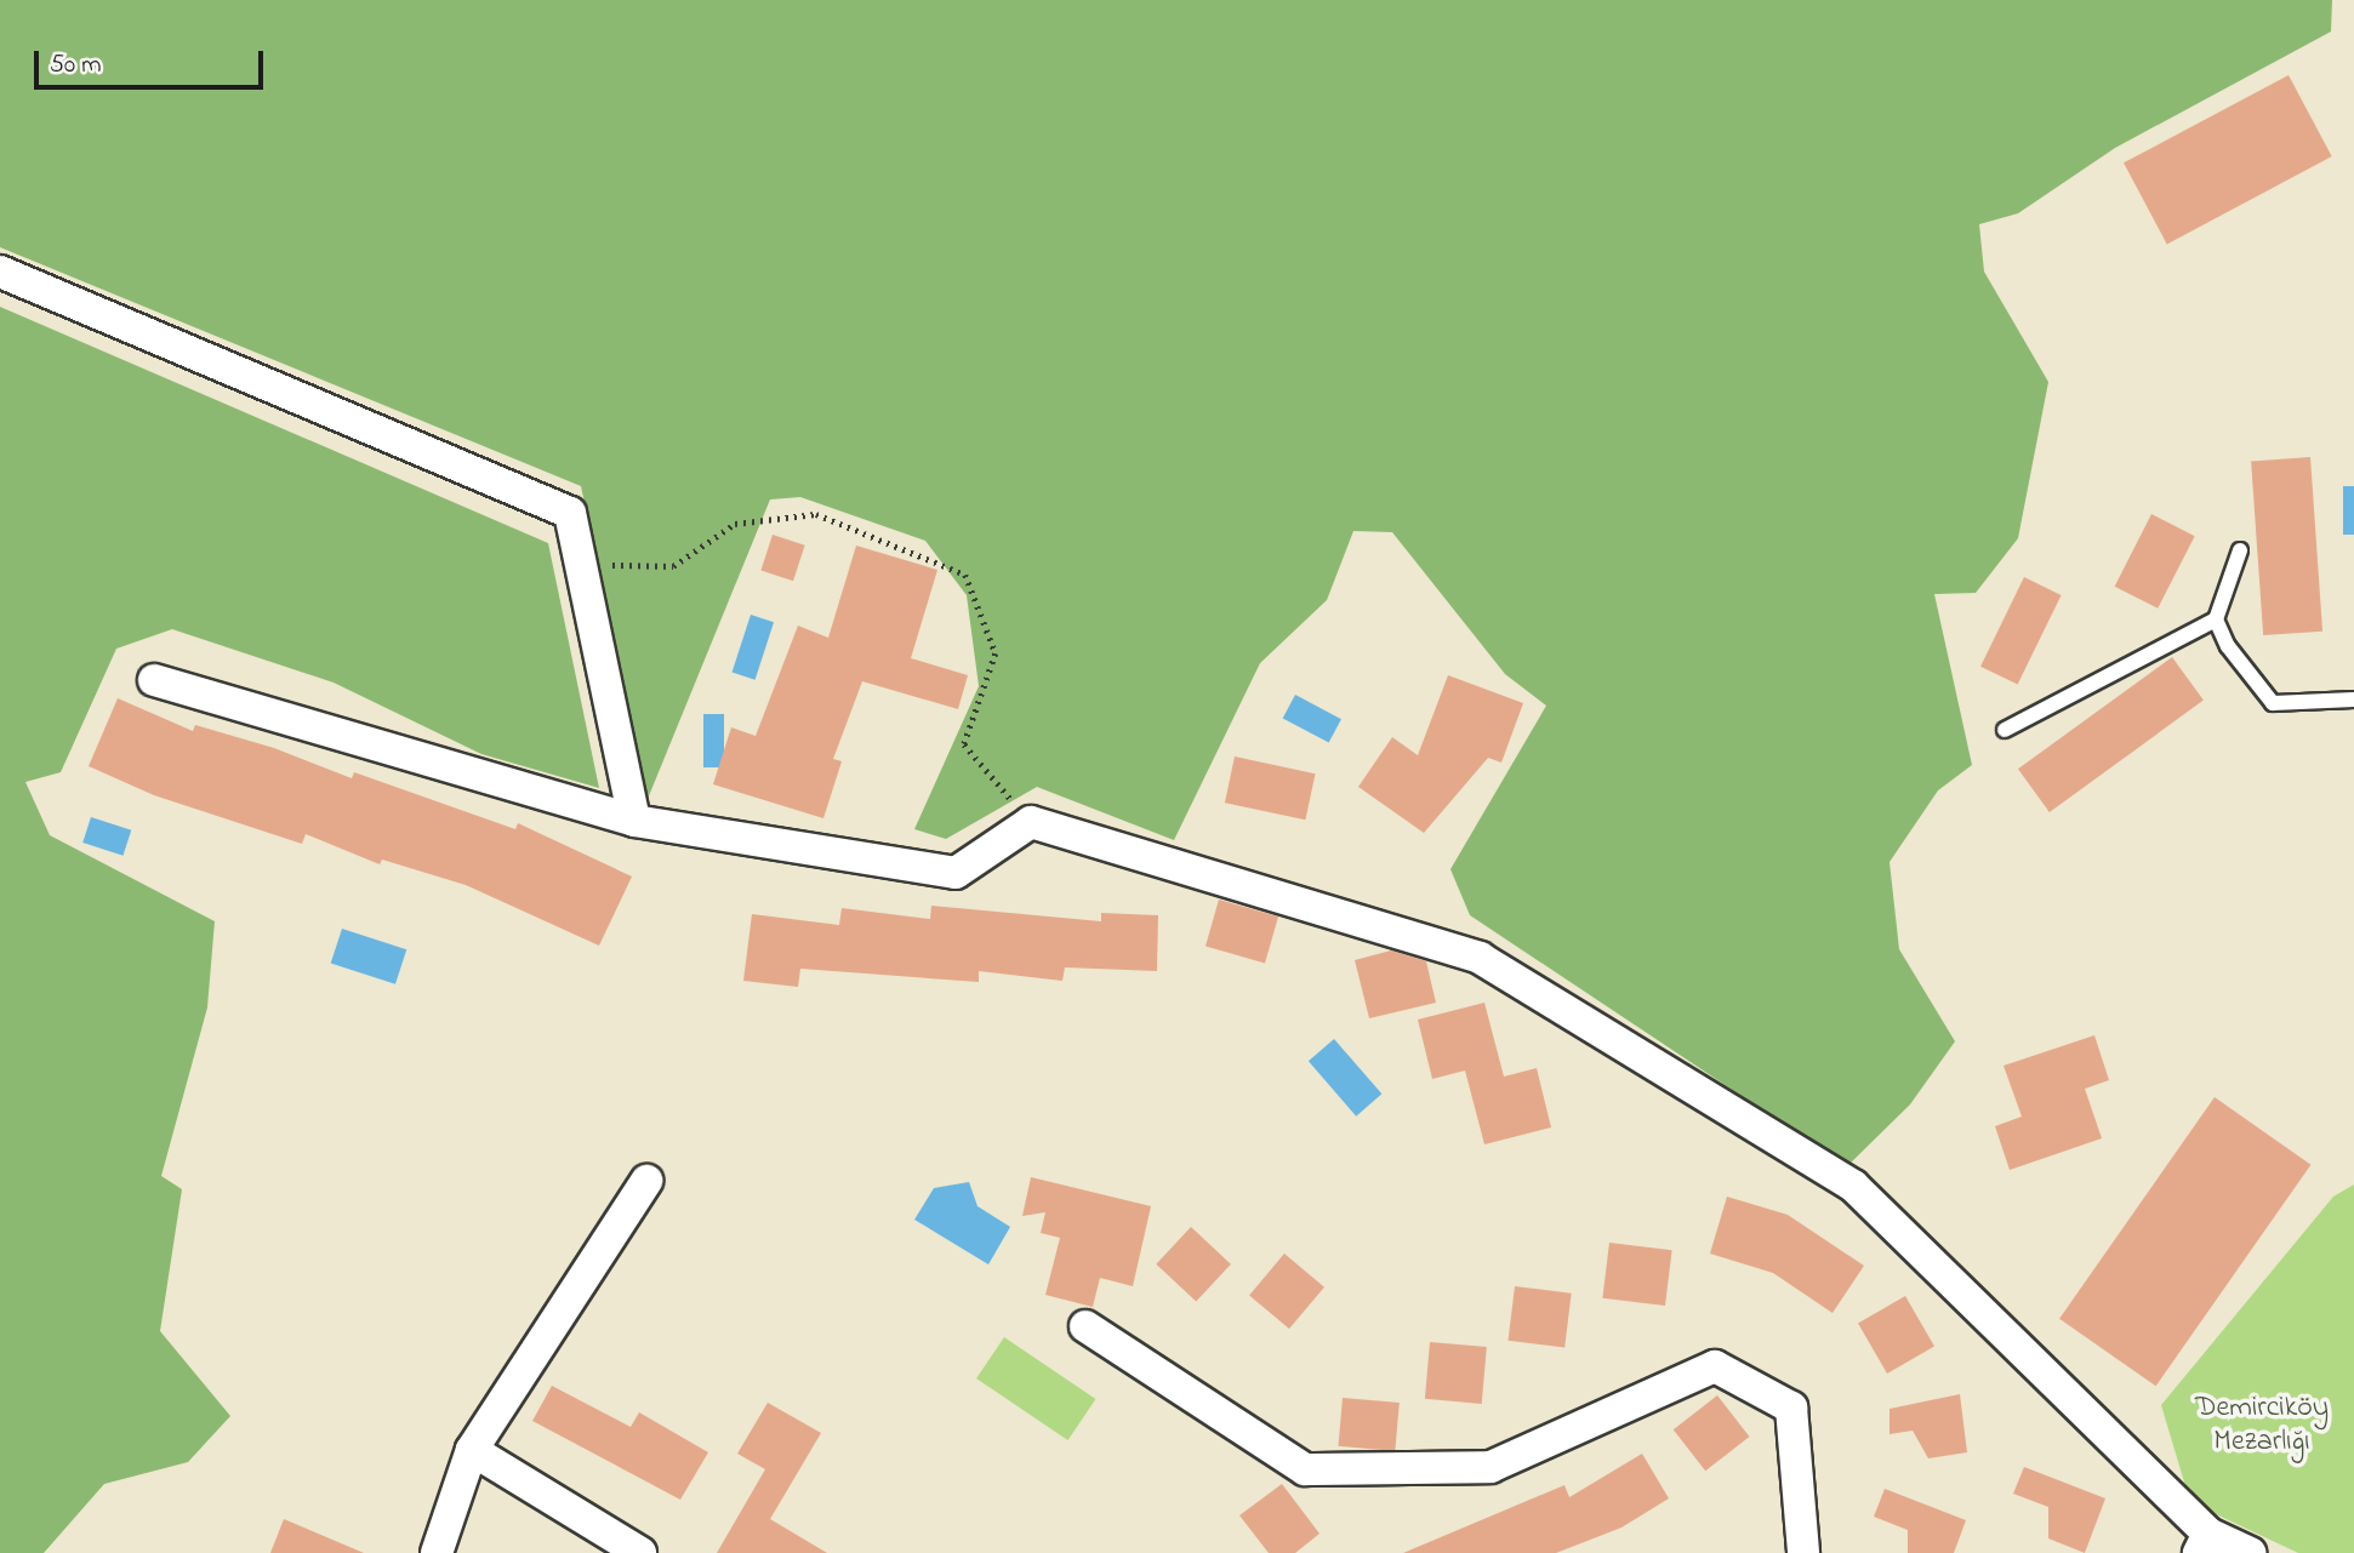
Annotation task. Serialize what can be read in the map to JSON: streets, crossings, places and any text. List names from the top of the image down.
{
  "parks": ["Demirciköy Mezarlığı"],
  "scale_bar": "50 m"
}
